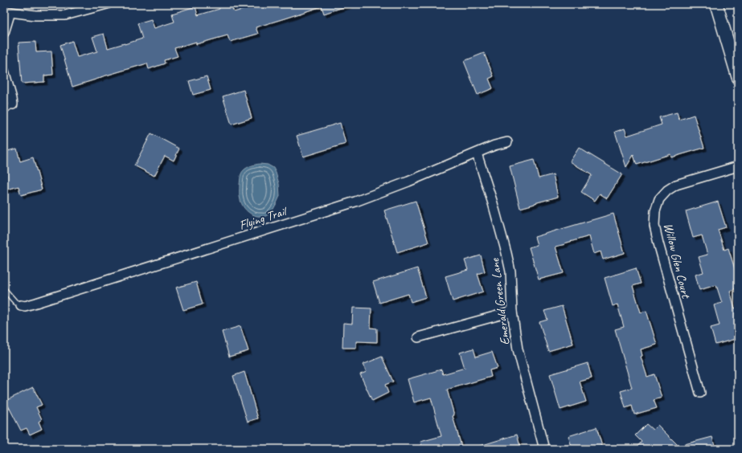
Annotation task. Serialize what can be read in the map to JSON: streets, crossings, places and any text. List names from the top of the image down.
{
  "streets": {
    "street": ["Flying Trail", "Willow Glen Court", "Emerald Green Lane"]
  },
  "crossings": [
    ["Flying Trail", "Emerald Green Lane"]
  ]
}
